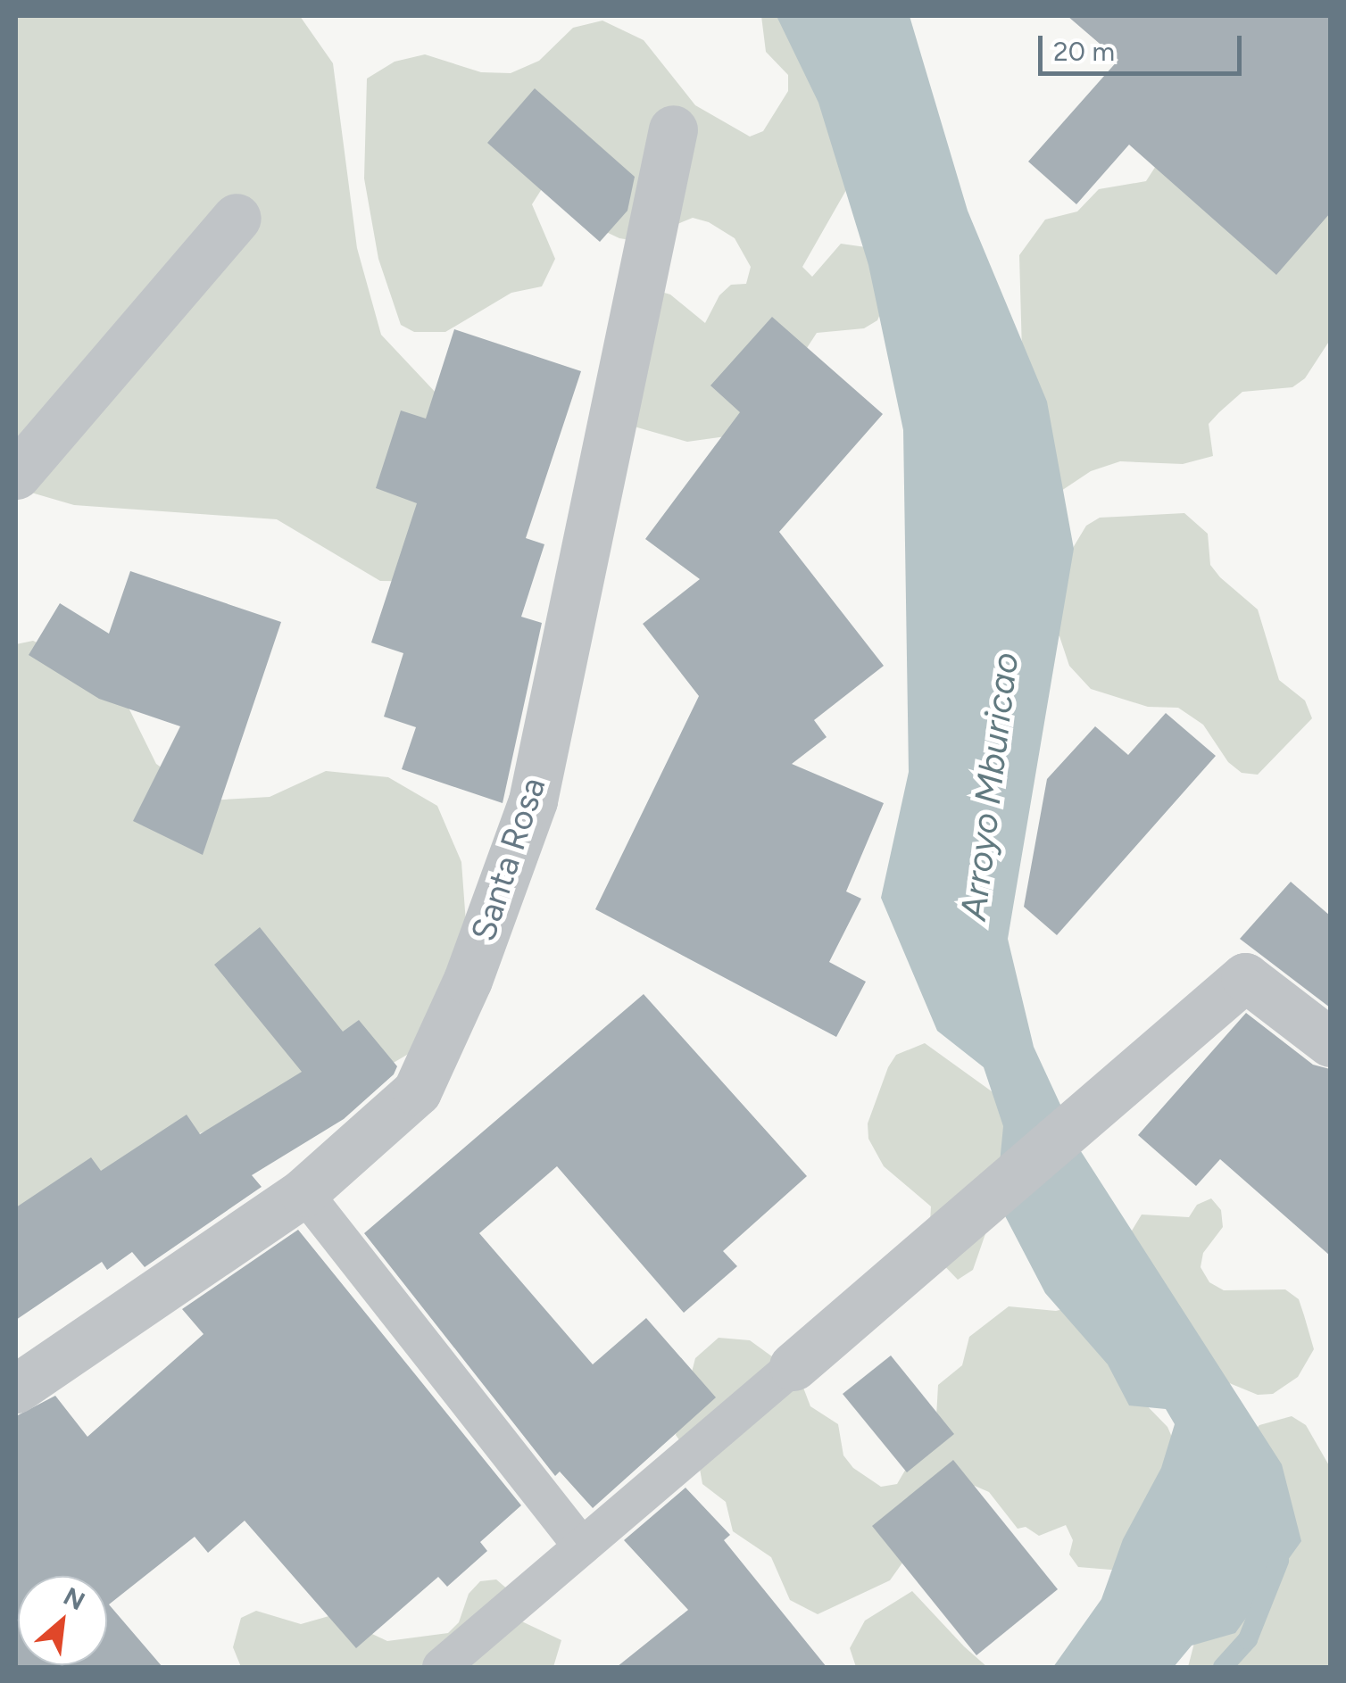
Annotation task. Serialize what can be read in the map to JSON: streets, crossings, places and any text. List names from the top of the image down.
{
  "streets": {
    "street": ["Santa Rosa"]
  },
  "water": ["Arroyo Mburicao"],
  "scale_bar": "20 m",
  "north": "top right"
}
